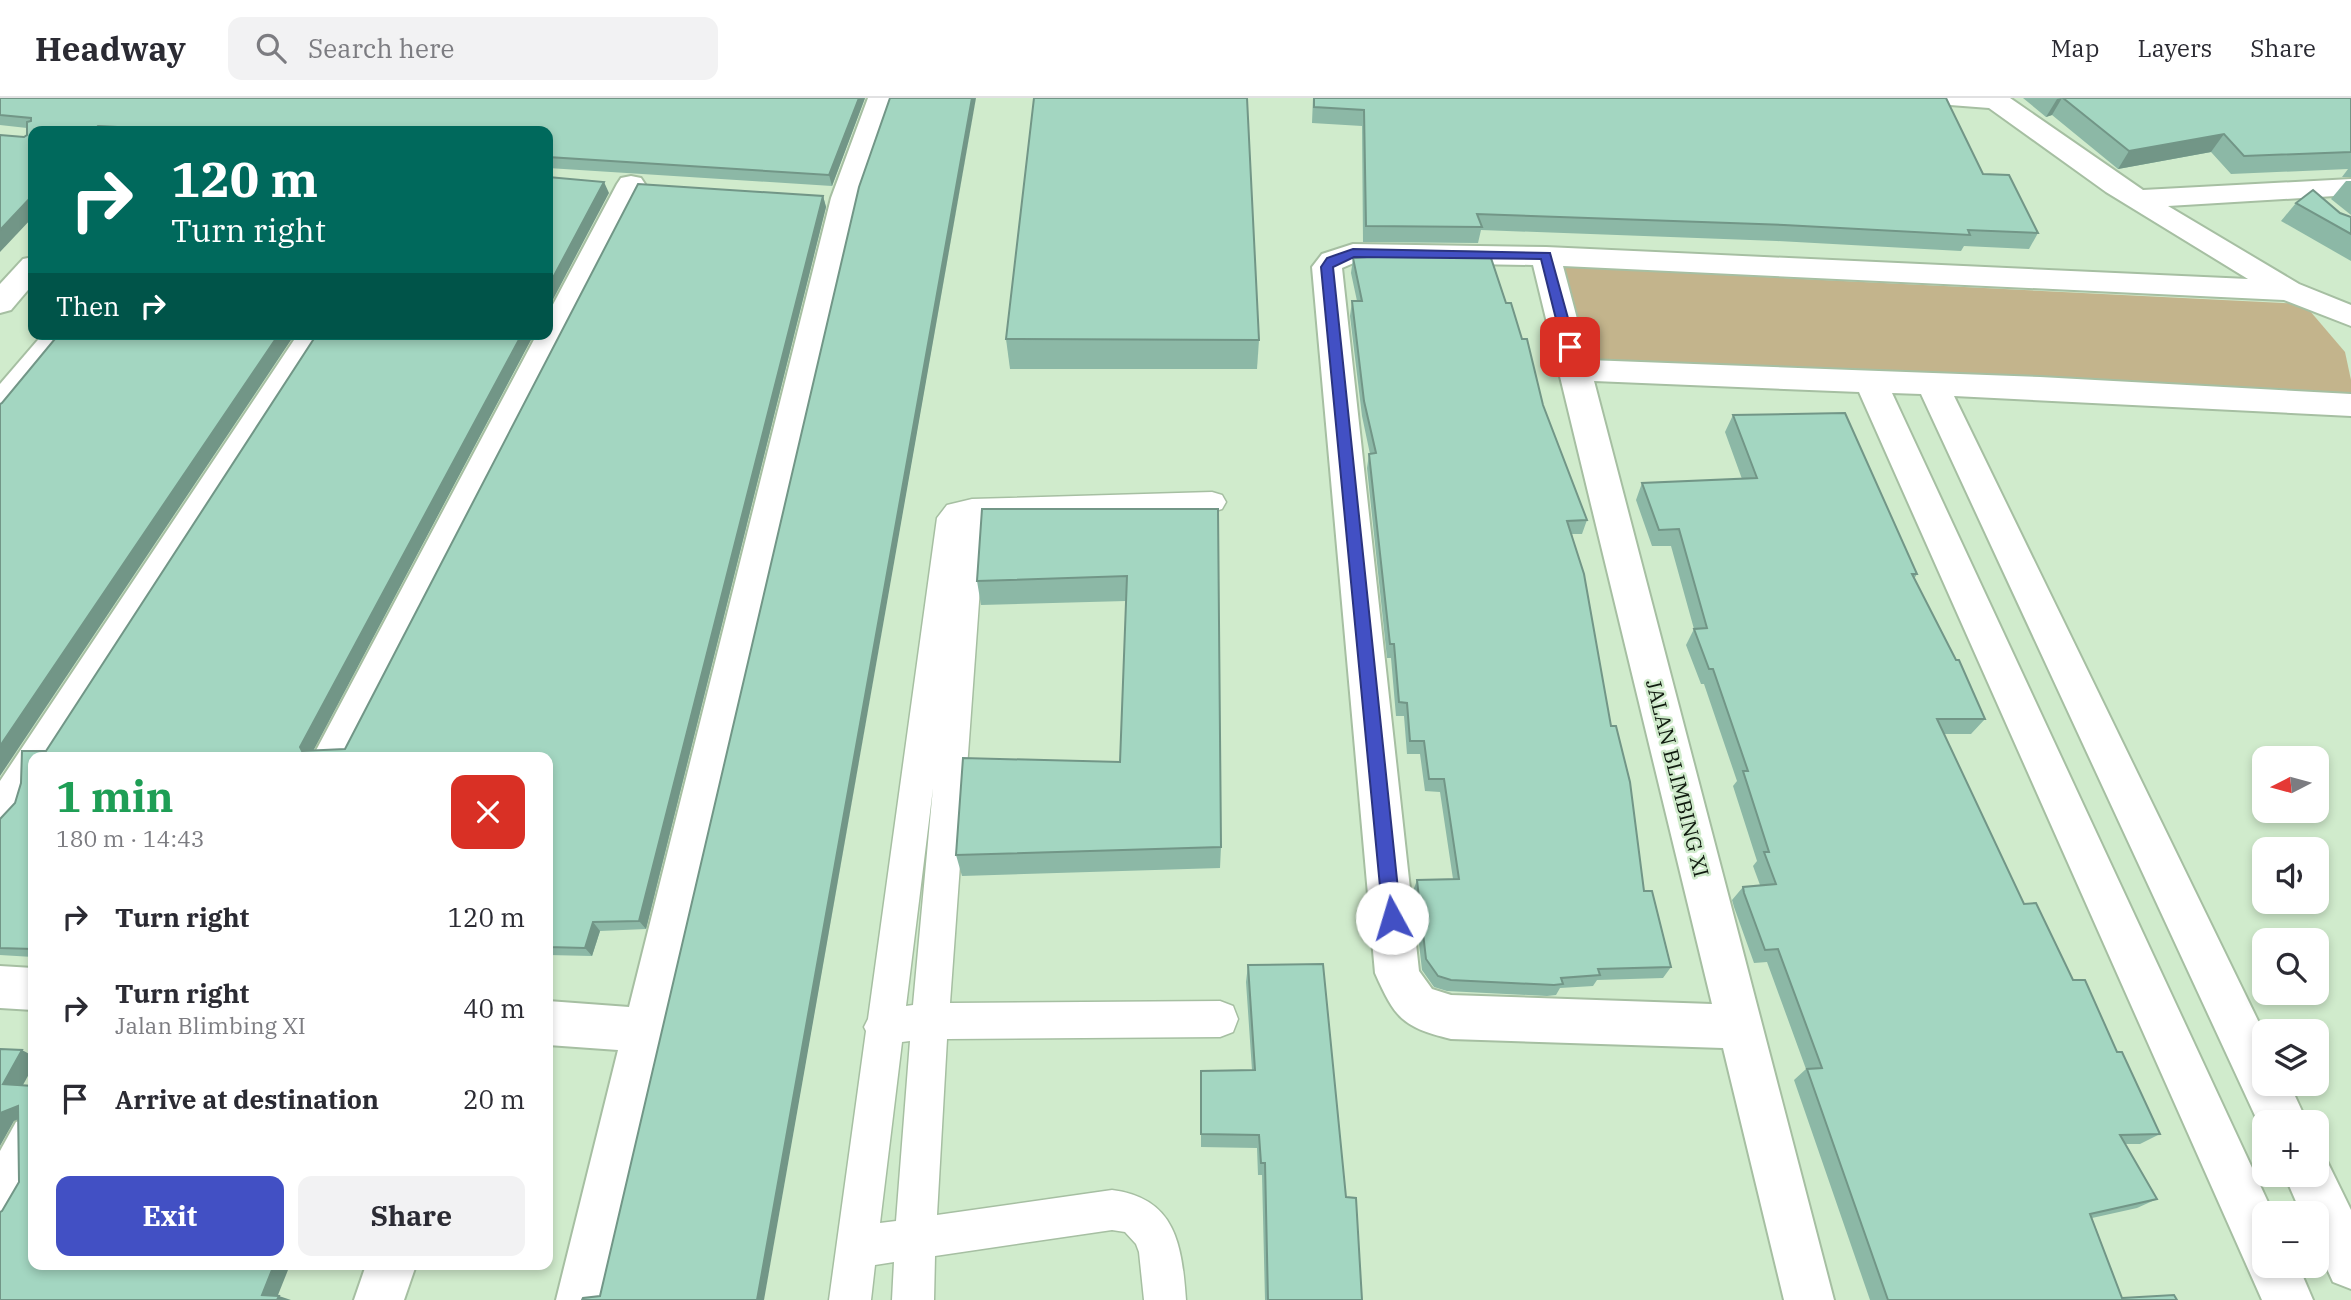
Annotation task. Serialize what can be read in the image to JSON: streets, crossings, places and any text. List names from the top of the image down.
{
  "streets": {
    "street": ["JALAN BLIMBING XI"]
  },
  "north": "left",
  "page": {
    "header": "Headway",
    "search": "Search here",
    "nav": ["Map", "Layers", "Share"],
    "turn": ["120 m", "Turn right"],
    "then": "Then",
    "map_buttons": ["+", "−"],
    "heading": ["1 min", "180 m · 14:43"],
    "list": [
      {
        "name": "Turn right",
        "value": "120 m"
      },
      {
        "name": "Turn right",
        "note": "Jalan Blimbing XI",
        "value": "40 m"
      },
      {
        "name": "Arrive at destination",
        "value": "20 m"
      }
    ],
    "buttons": ["Exit", "Share"]
  }
}
